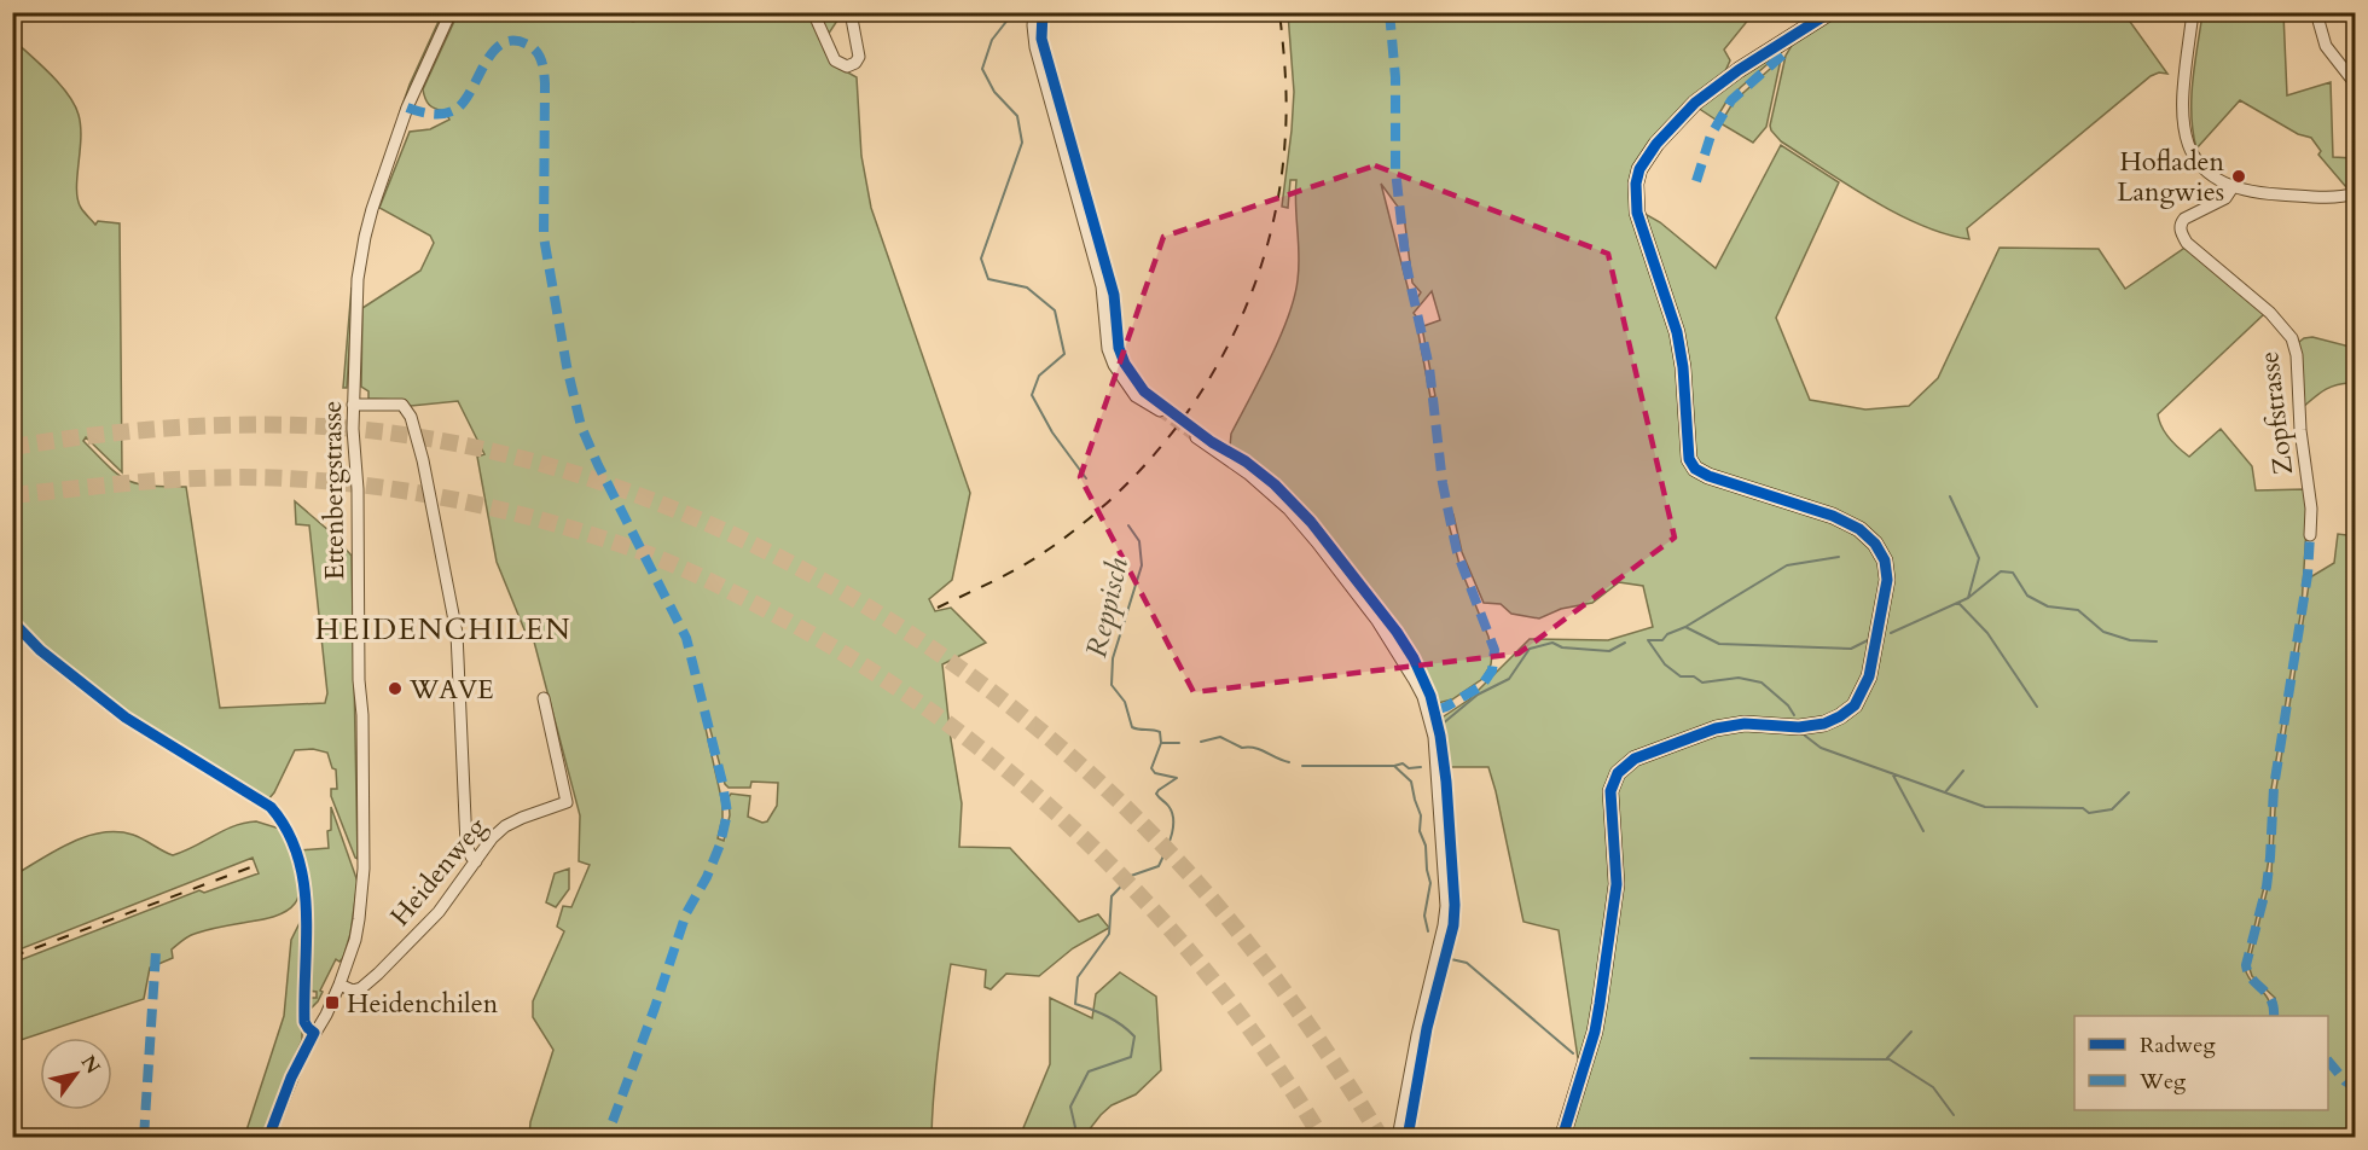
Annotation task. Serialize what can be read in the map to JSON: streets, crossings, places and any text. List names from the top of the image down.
{
  "streets": {
    "street": ["Zopfstrasse", "Ettenbergstrasse", "Heidenweg"]
  },
  "crossings": [
    ["Ettenbergstrasse", "Heidenweg"]
  ],
  "districts": ["HEIDENCHILEN"],
  "water": ["Reppisch"],
  "places": {
    "other": ["Hofladen Langwies", "WAVE"],
    "transit": ["Heidenchilen"]
  },
  "legend": ["Radweg", "Weg"],
  "north": "top right"
}
